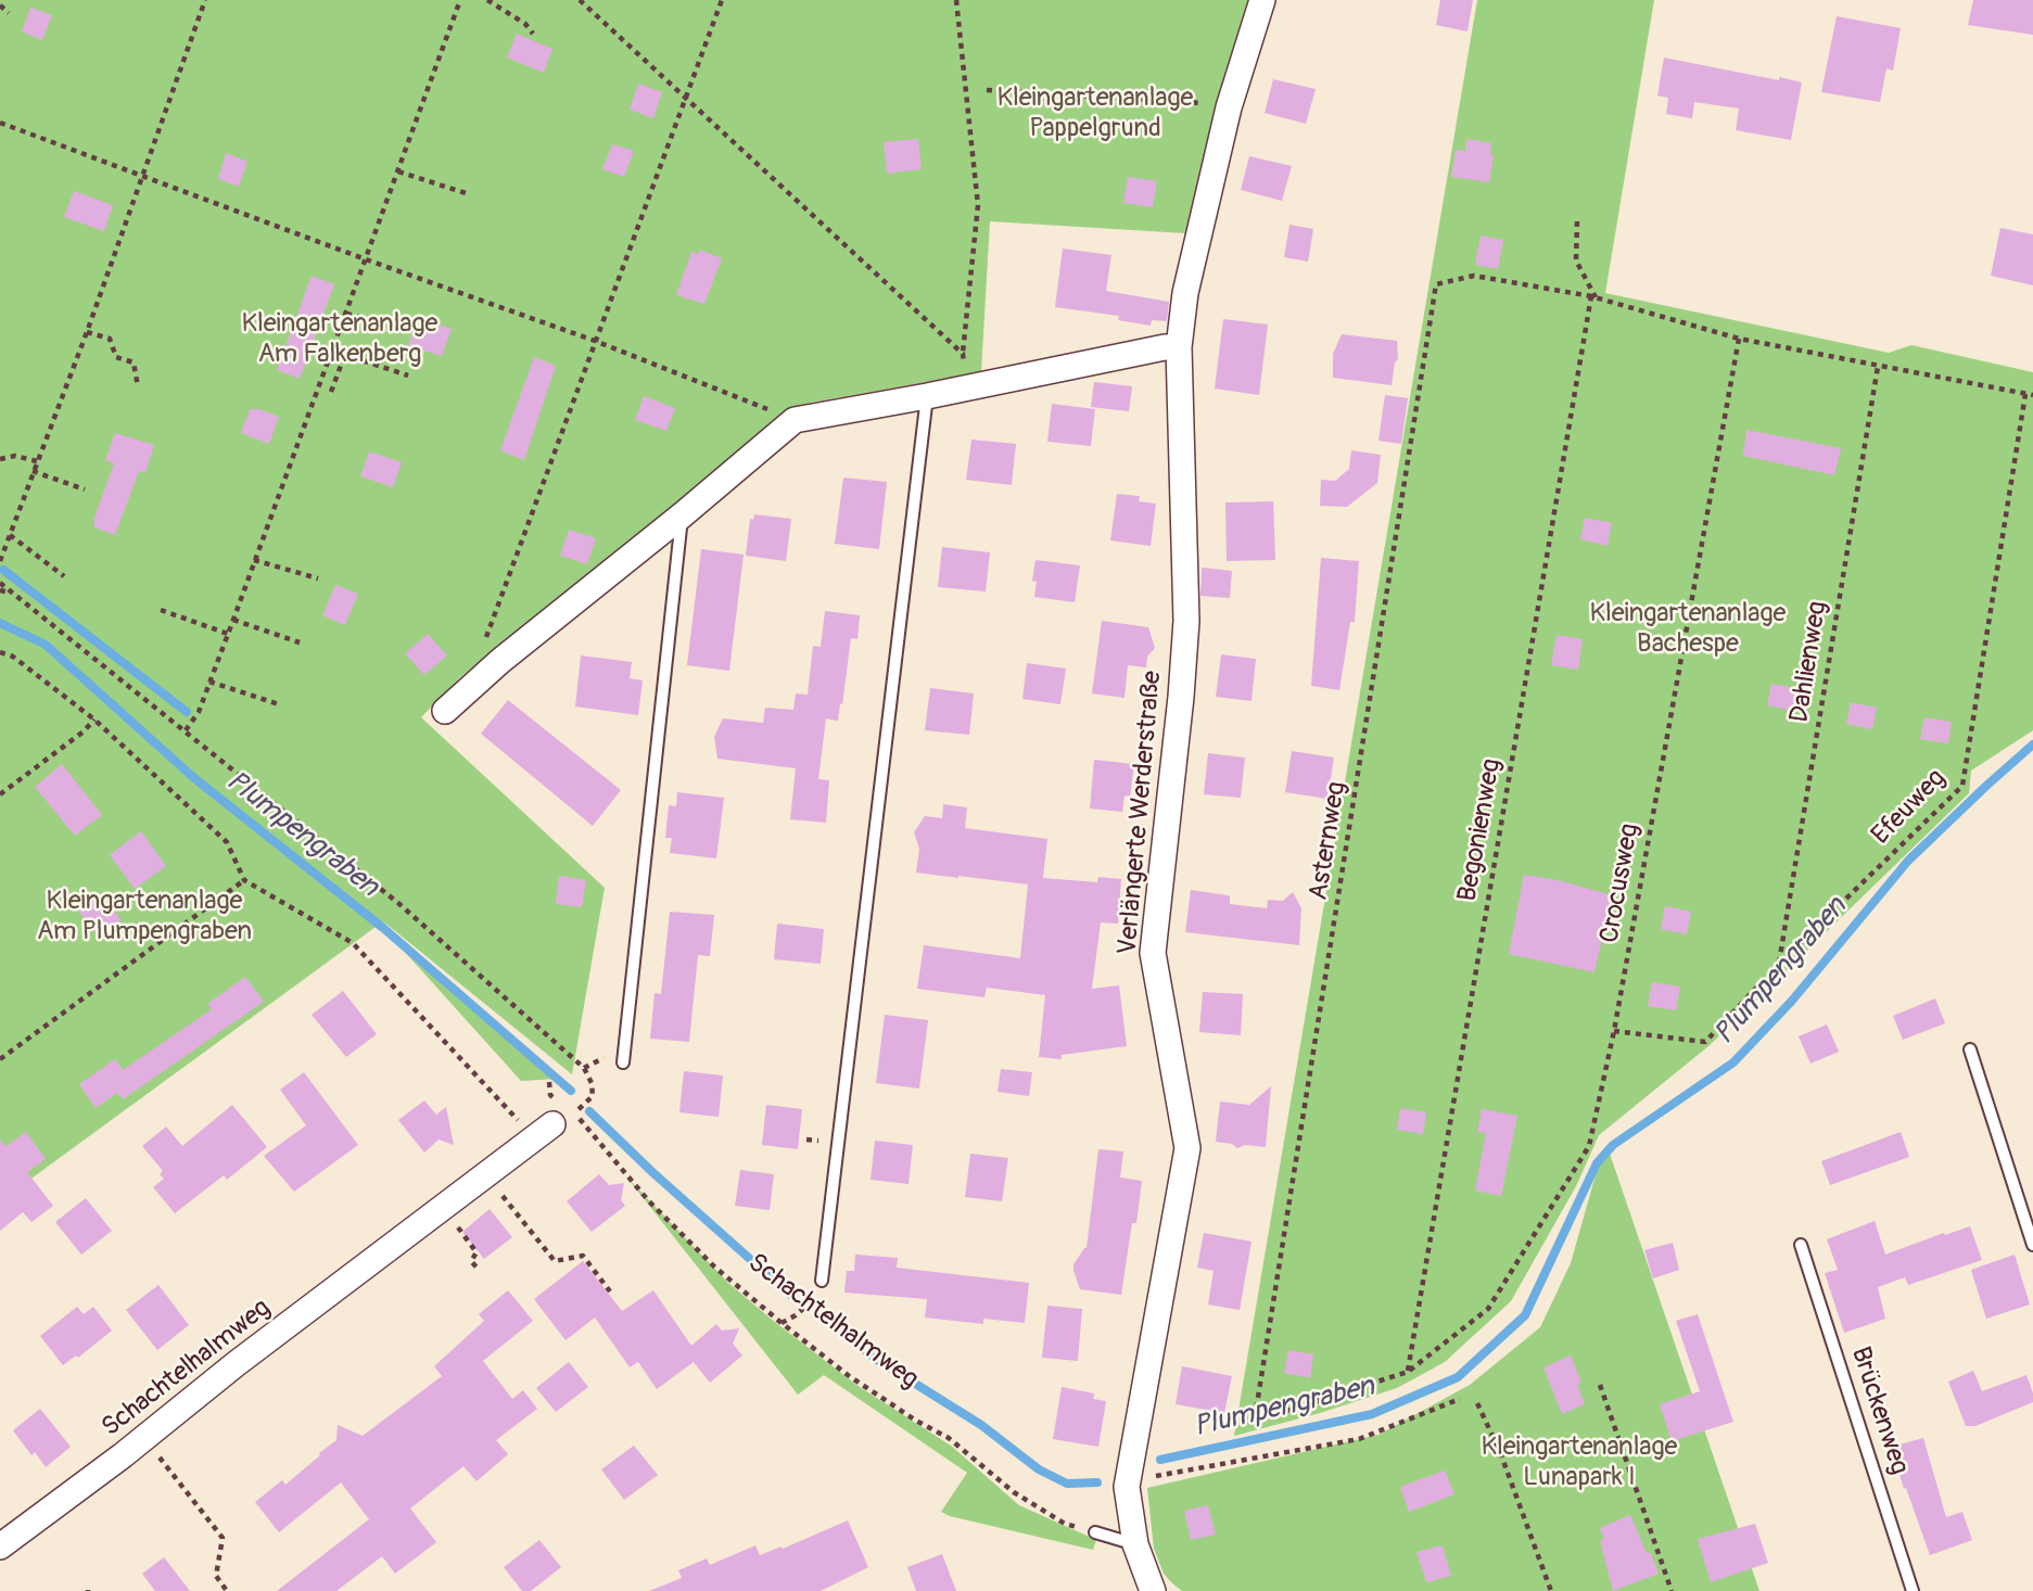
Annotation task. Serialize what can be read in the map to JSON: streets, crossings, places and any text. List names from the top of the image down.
{
  "streets": {
    "street": ["Verlängerte Werderstraße", "Schachtelhalmweg"],
    "lane": ["Brückenweg"],
    "path": [
      "Dahlienweg",
      "Efeuweg",
      "Begonienweg",
      "Asternweg",
      "Crocusweg"
    ]
  },
  "crossings": [
    ["Dahlienweg", "Efeuweg"],
    ["Efeuweg", "Crocusweg"],
    ["Begonienweg", "Asternweg"],
    ["Begonienweg", "Crocusweg"],
    ["Asternweg", "Crocusweg"]
  ],
  "water": ["Plumpengraben"],
  "parks": [
    "Kleingartenanlage Pappelgrund",
    "Kleingartenanlage Am Falkenberg",
    "Kleingartenanlage Bachespe",
    "Kleingartenanlage Am Plumpengraben",
    "Kleingartenanlage Lunapark I"
  ]
}
